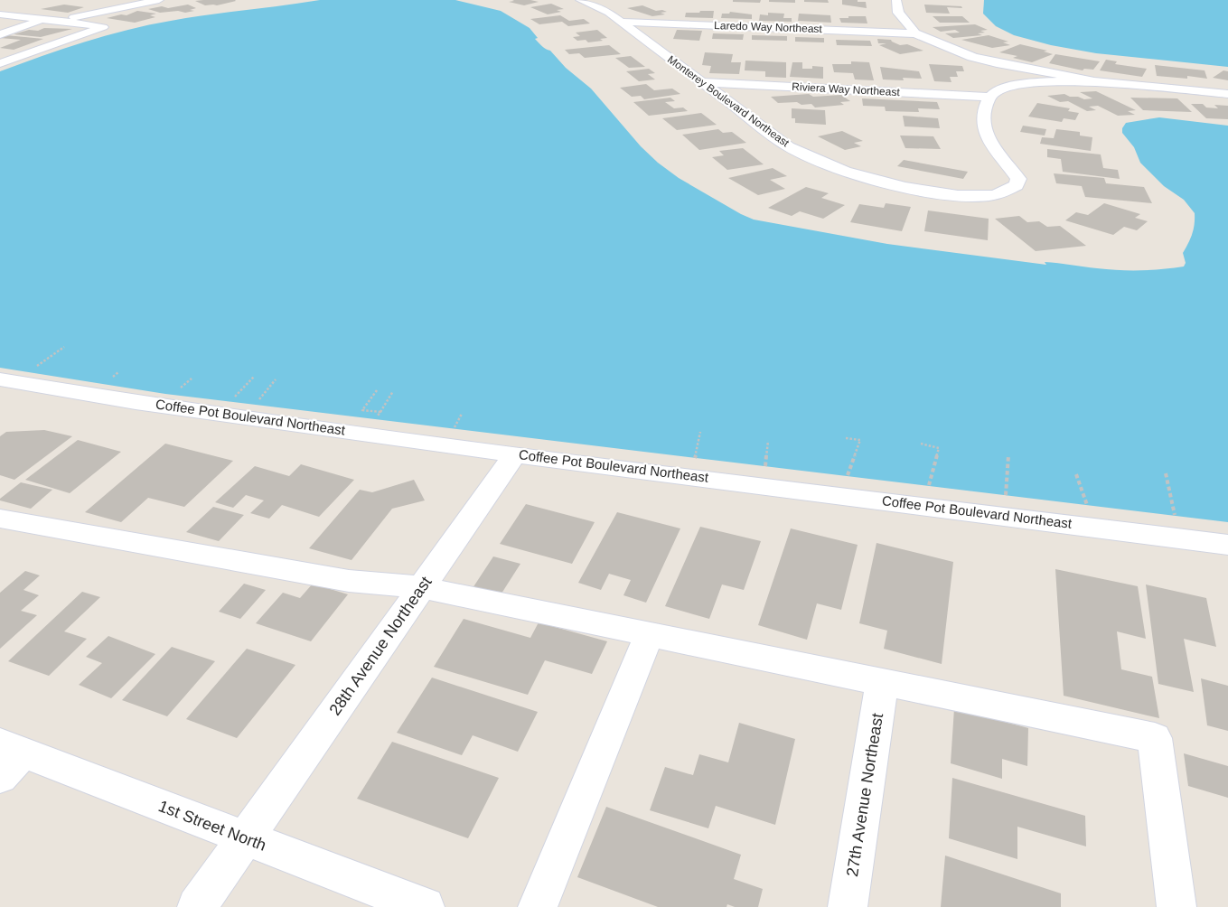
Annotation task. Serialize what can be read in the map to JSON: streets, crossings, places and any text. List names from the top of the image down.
{
  "streets": {
    "street": [
      "Laredo Way Northeast",
      "Riviera Way Northeast",
      "Monterey Boulevard Northeast",
      "Coffee Pot Boulevard Northeast",
      "28th Avenue Northeast",
      "27th Avenue Northeast",
      "1st Street North"
    ]
  },
  "crossings": [
    ["Laredo Way Northeast", "Monterey Boulevard Northeast"],
    ["Riviera Way Northeast", "Monterey Boulevard Northeast"],
    ["Coffee Pot Boulevard Northeast", "28th Avenue Northeast"],
    ["28th Avenue Northeast", "1st Street North"]
  ]
}
